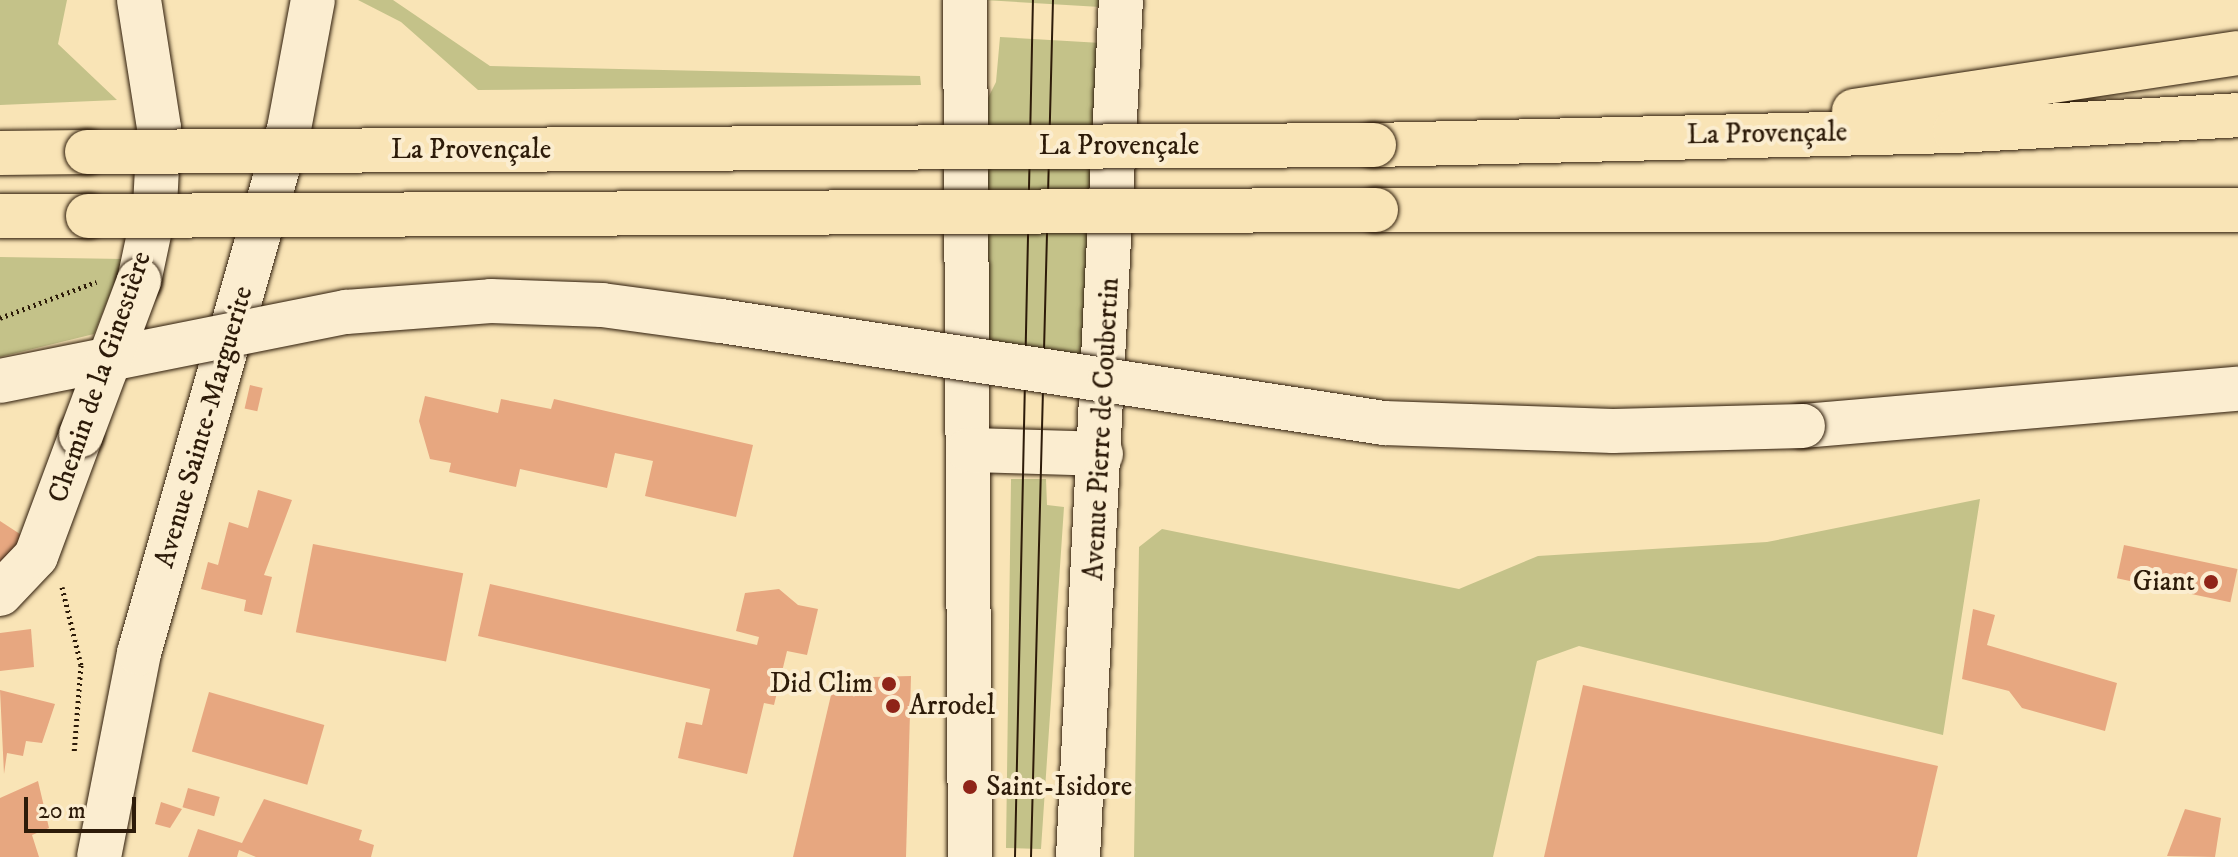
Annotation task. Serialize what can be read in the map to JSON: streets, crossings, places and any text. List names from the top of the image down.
{
  "streets": {
    "highway": ["La Provençale"],
    "street": ["Chemin de la Ginestière", "Avenue Sainte-Marguerite", "Avenue Pierre de Coubertin"]
  },
  "places": [
    "Giant",
    "Did Clim",
    "Arrodel",
    "Saint-Isidore"
  ],
  "scale_bar": "20 m"
}
